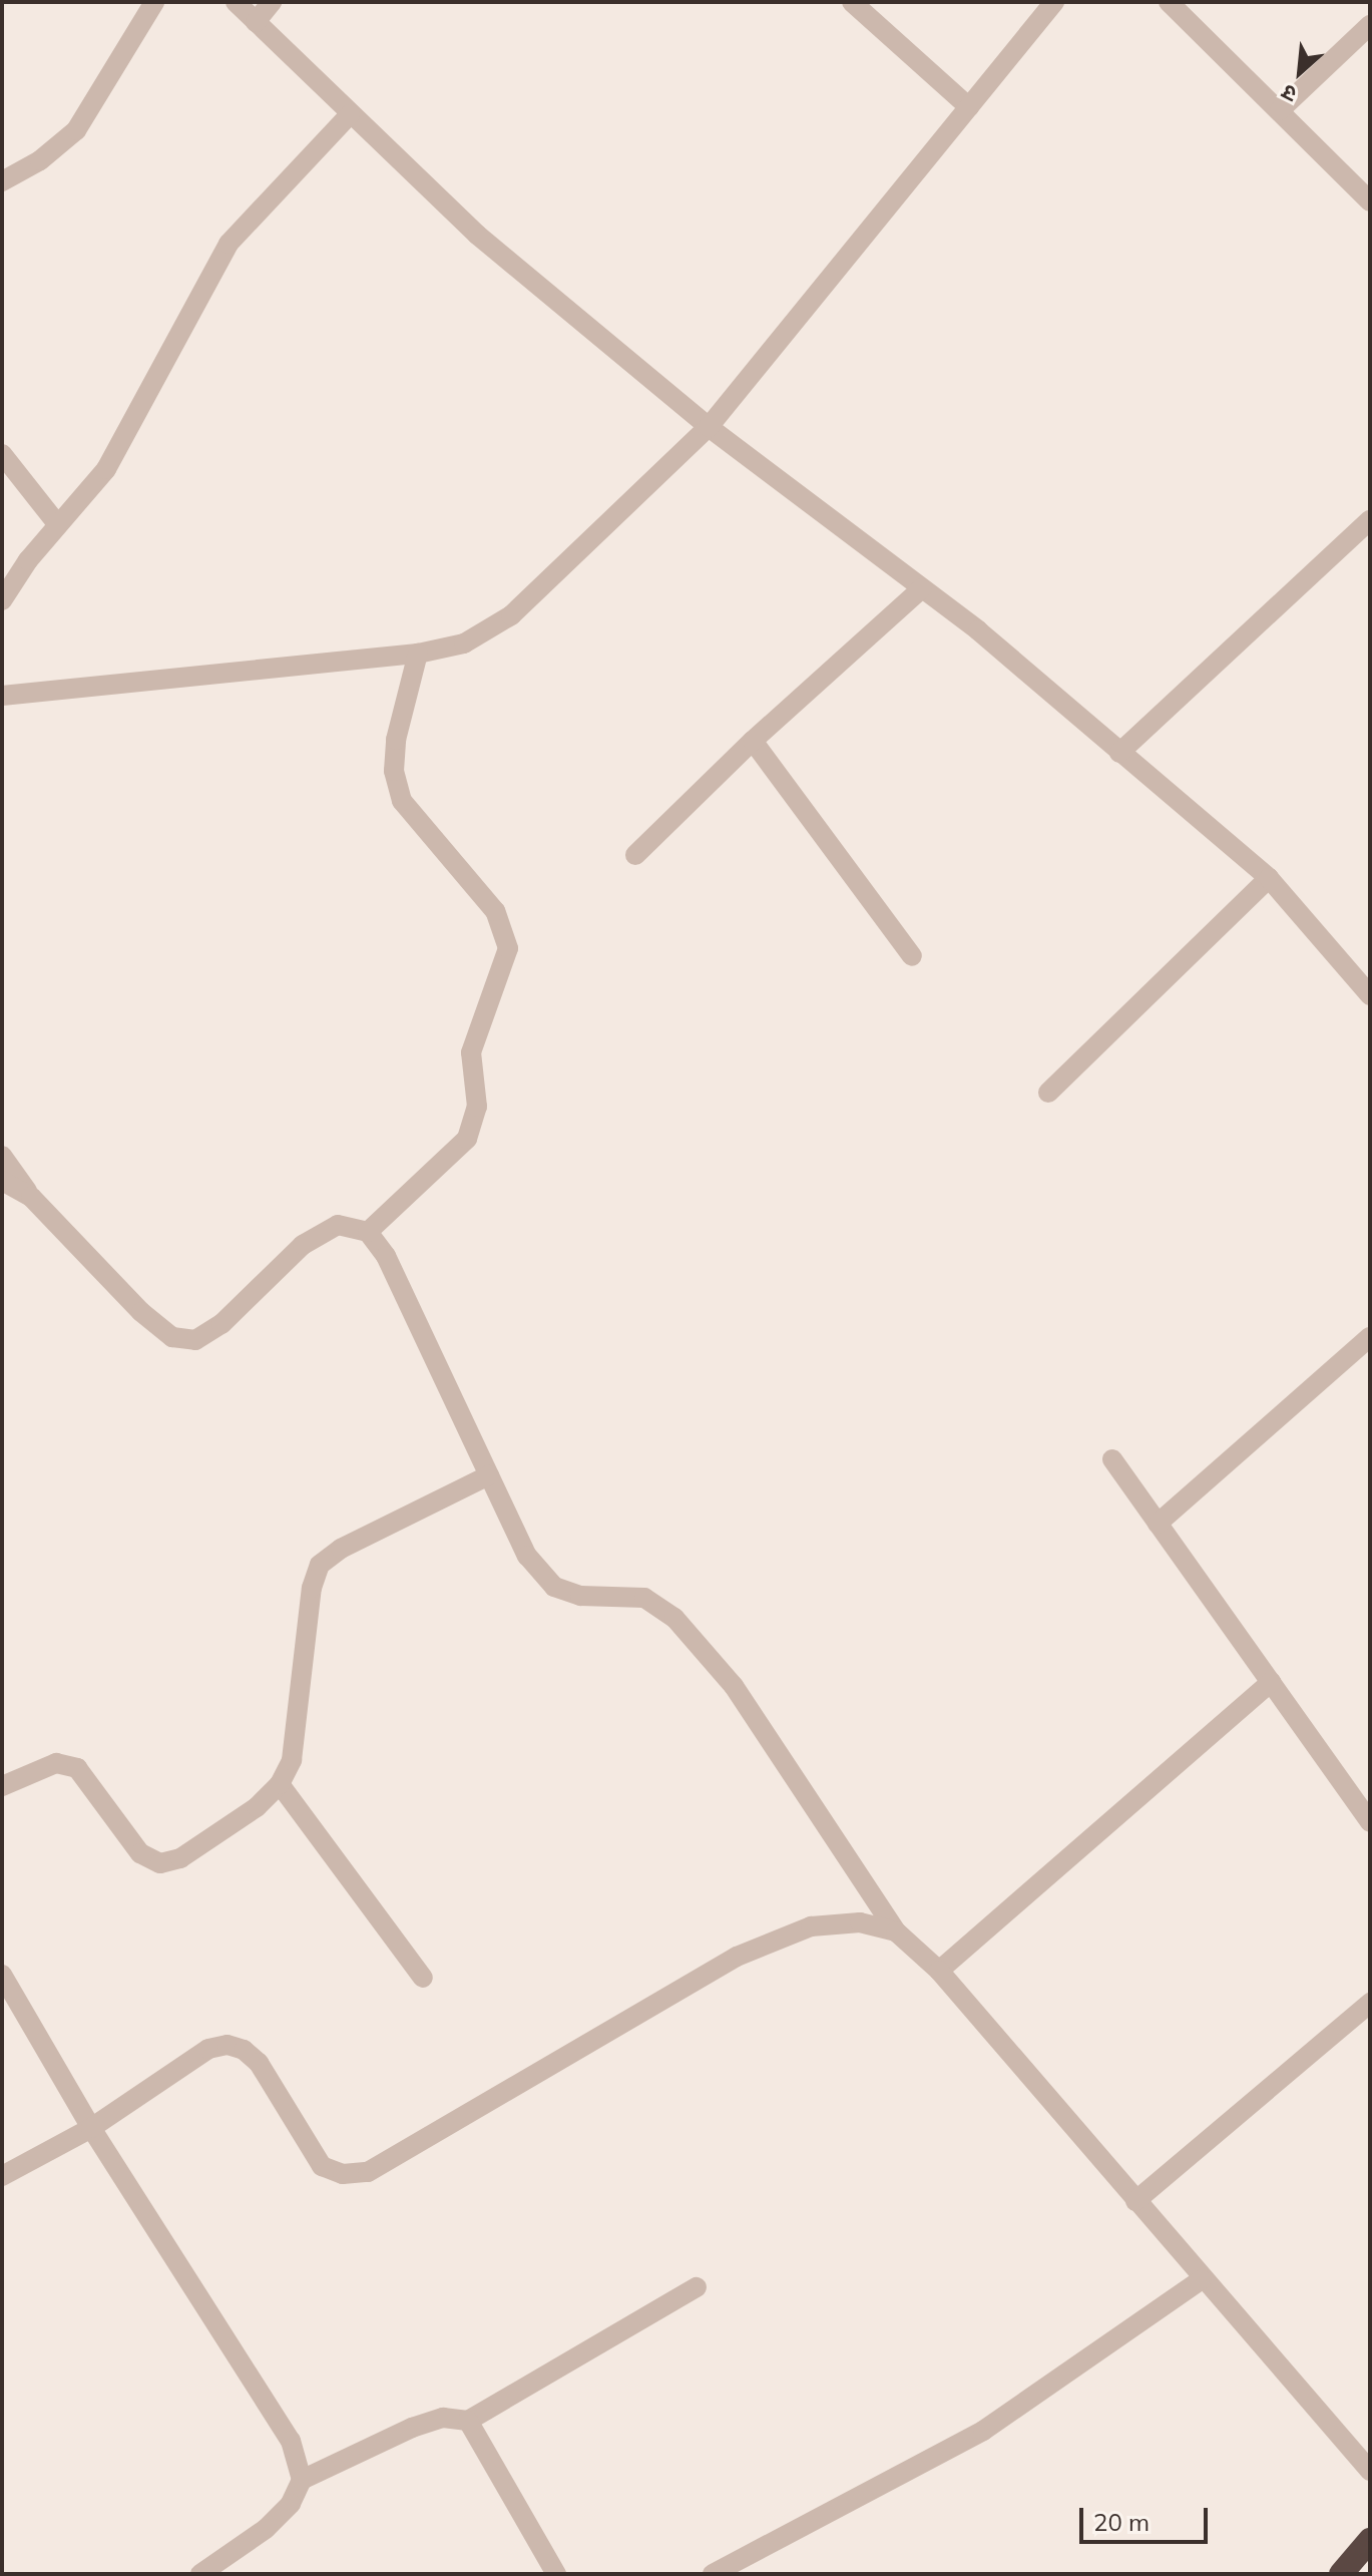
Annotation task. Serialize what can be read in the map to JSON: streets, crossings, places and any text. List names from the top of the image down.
{
  "scale_bar": "20 m",
  "north": "bottom left"
}
